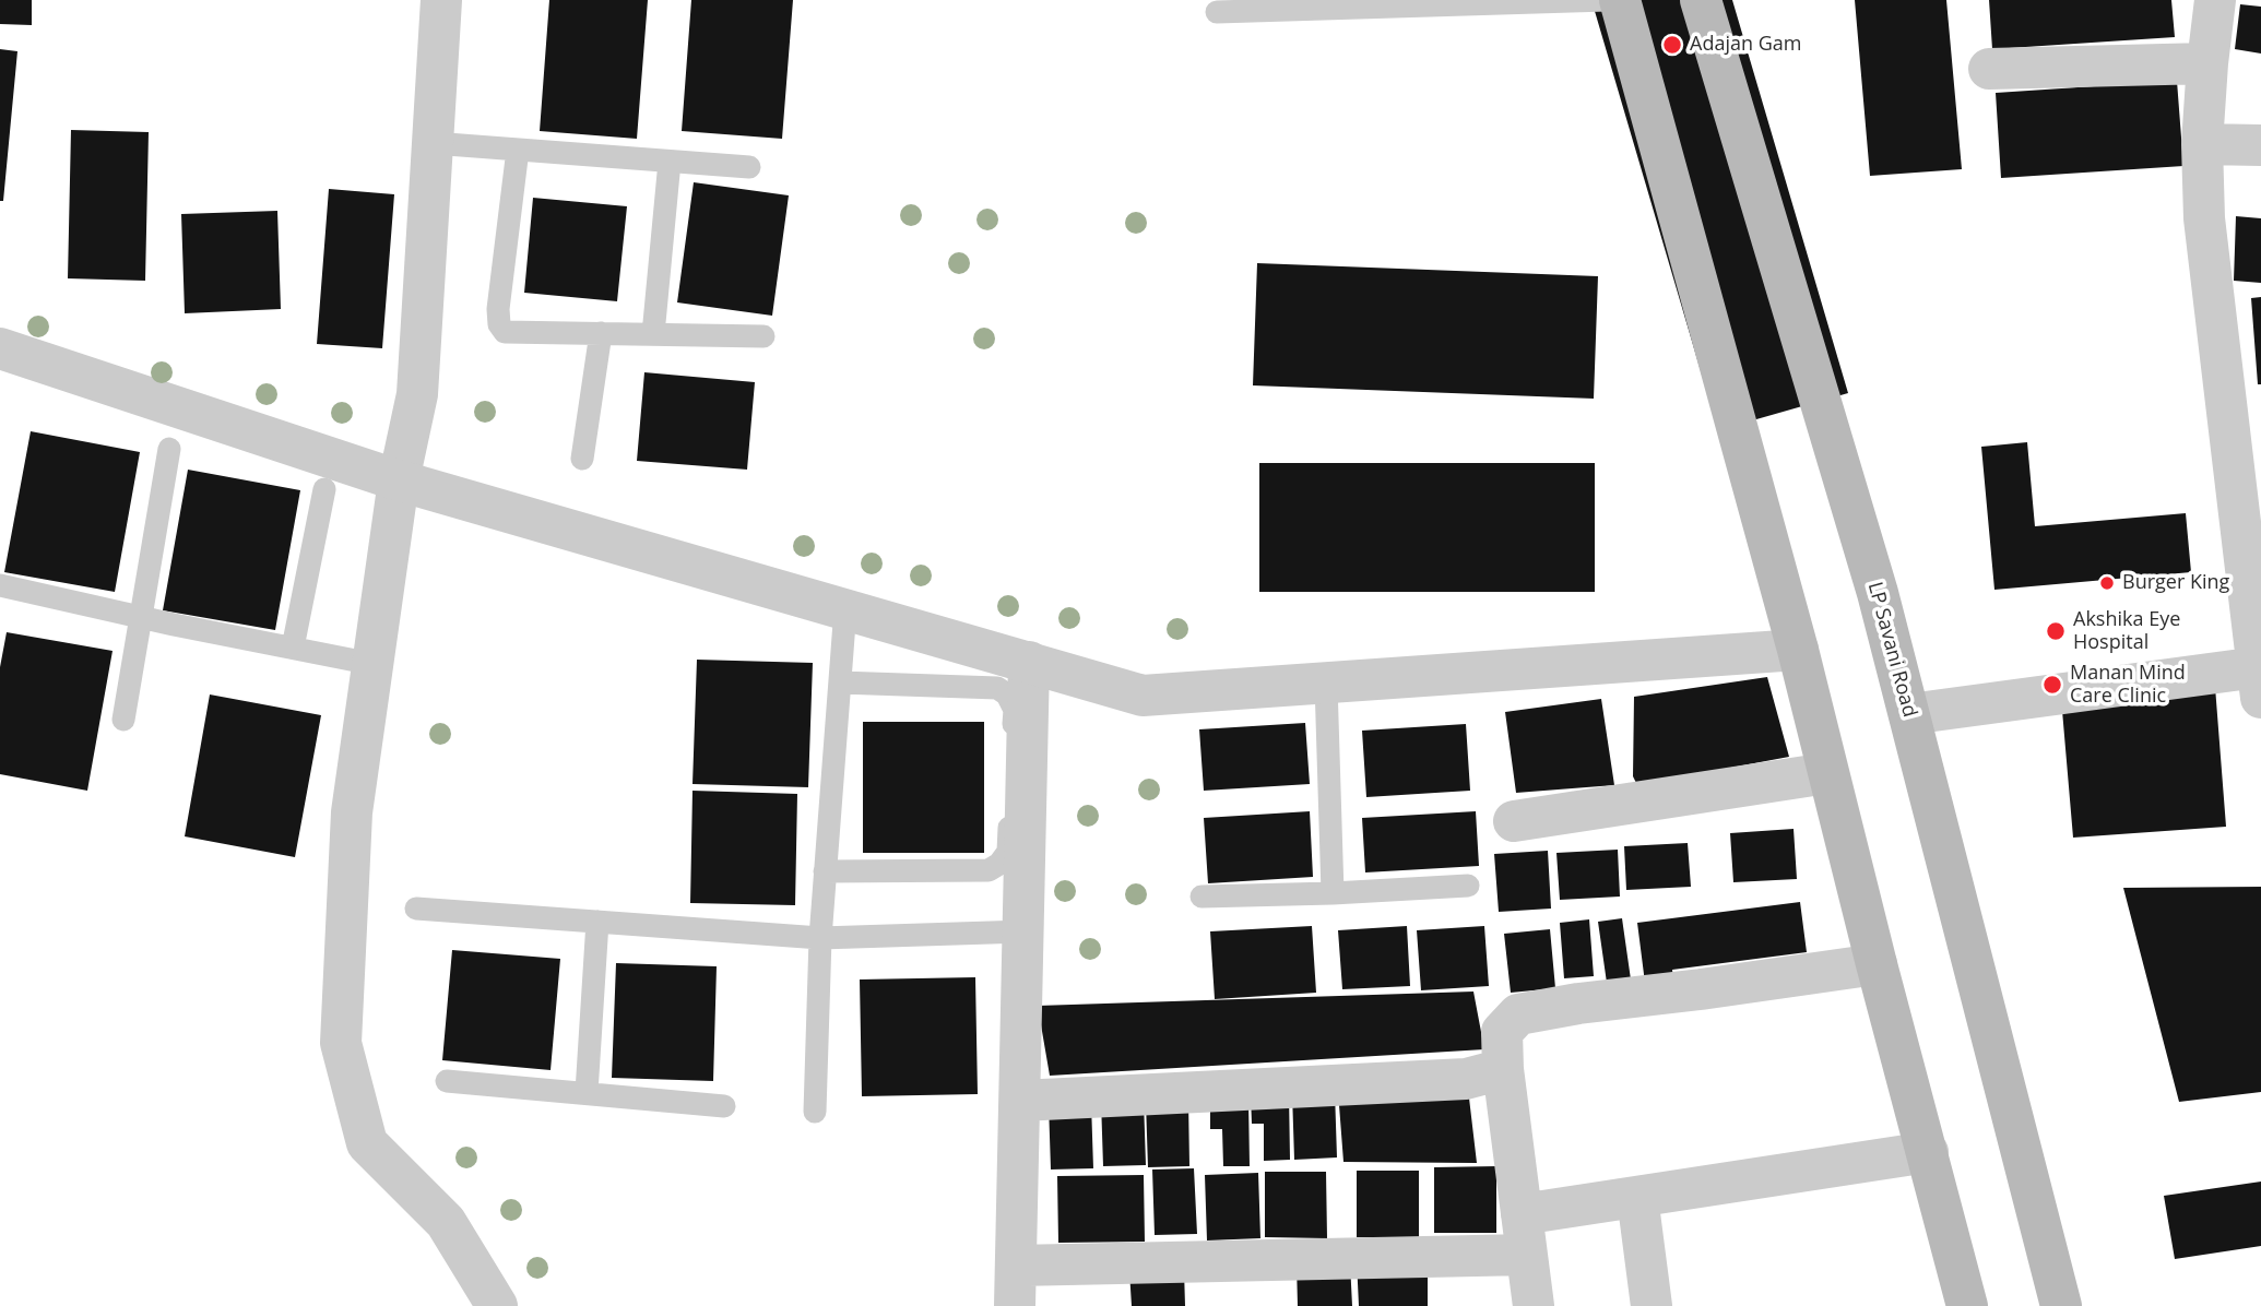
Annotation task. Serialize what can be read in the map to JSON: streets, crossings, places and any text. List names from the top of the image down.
{
  "streets": {
    "main road": ["LP Savani Road"]
  },
  "places": [
    "Adajan Gam",
    "Burger King",
    "Akshika Eye Hospital",
    "Manan Mind Care Clinic"
  ]
}
